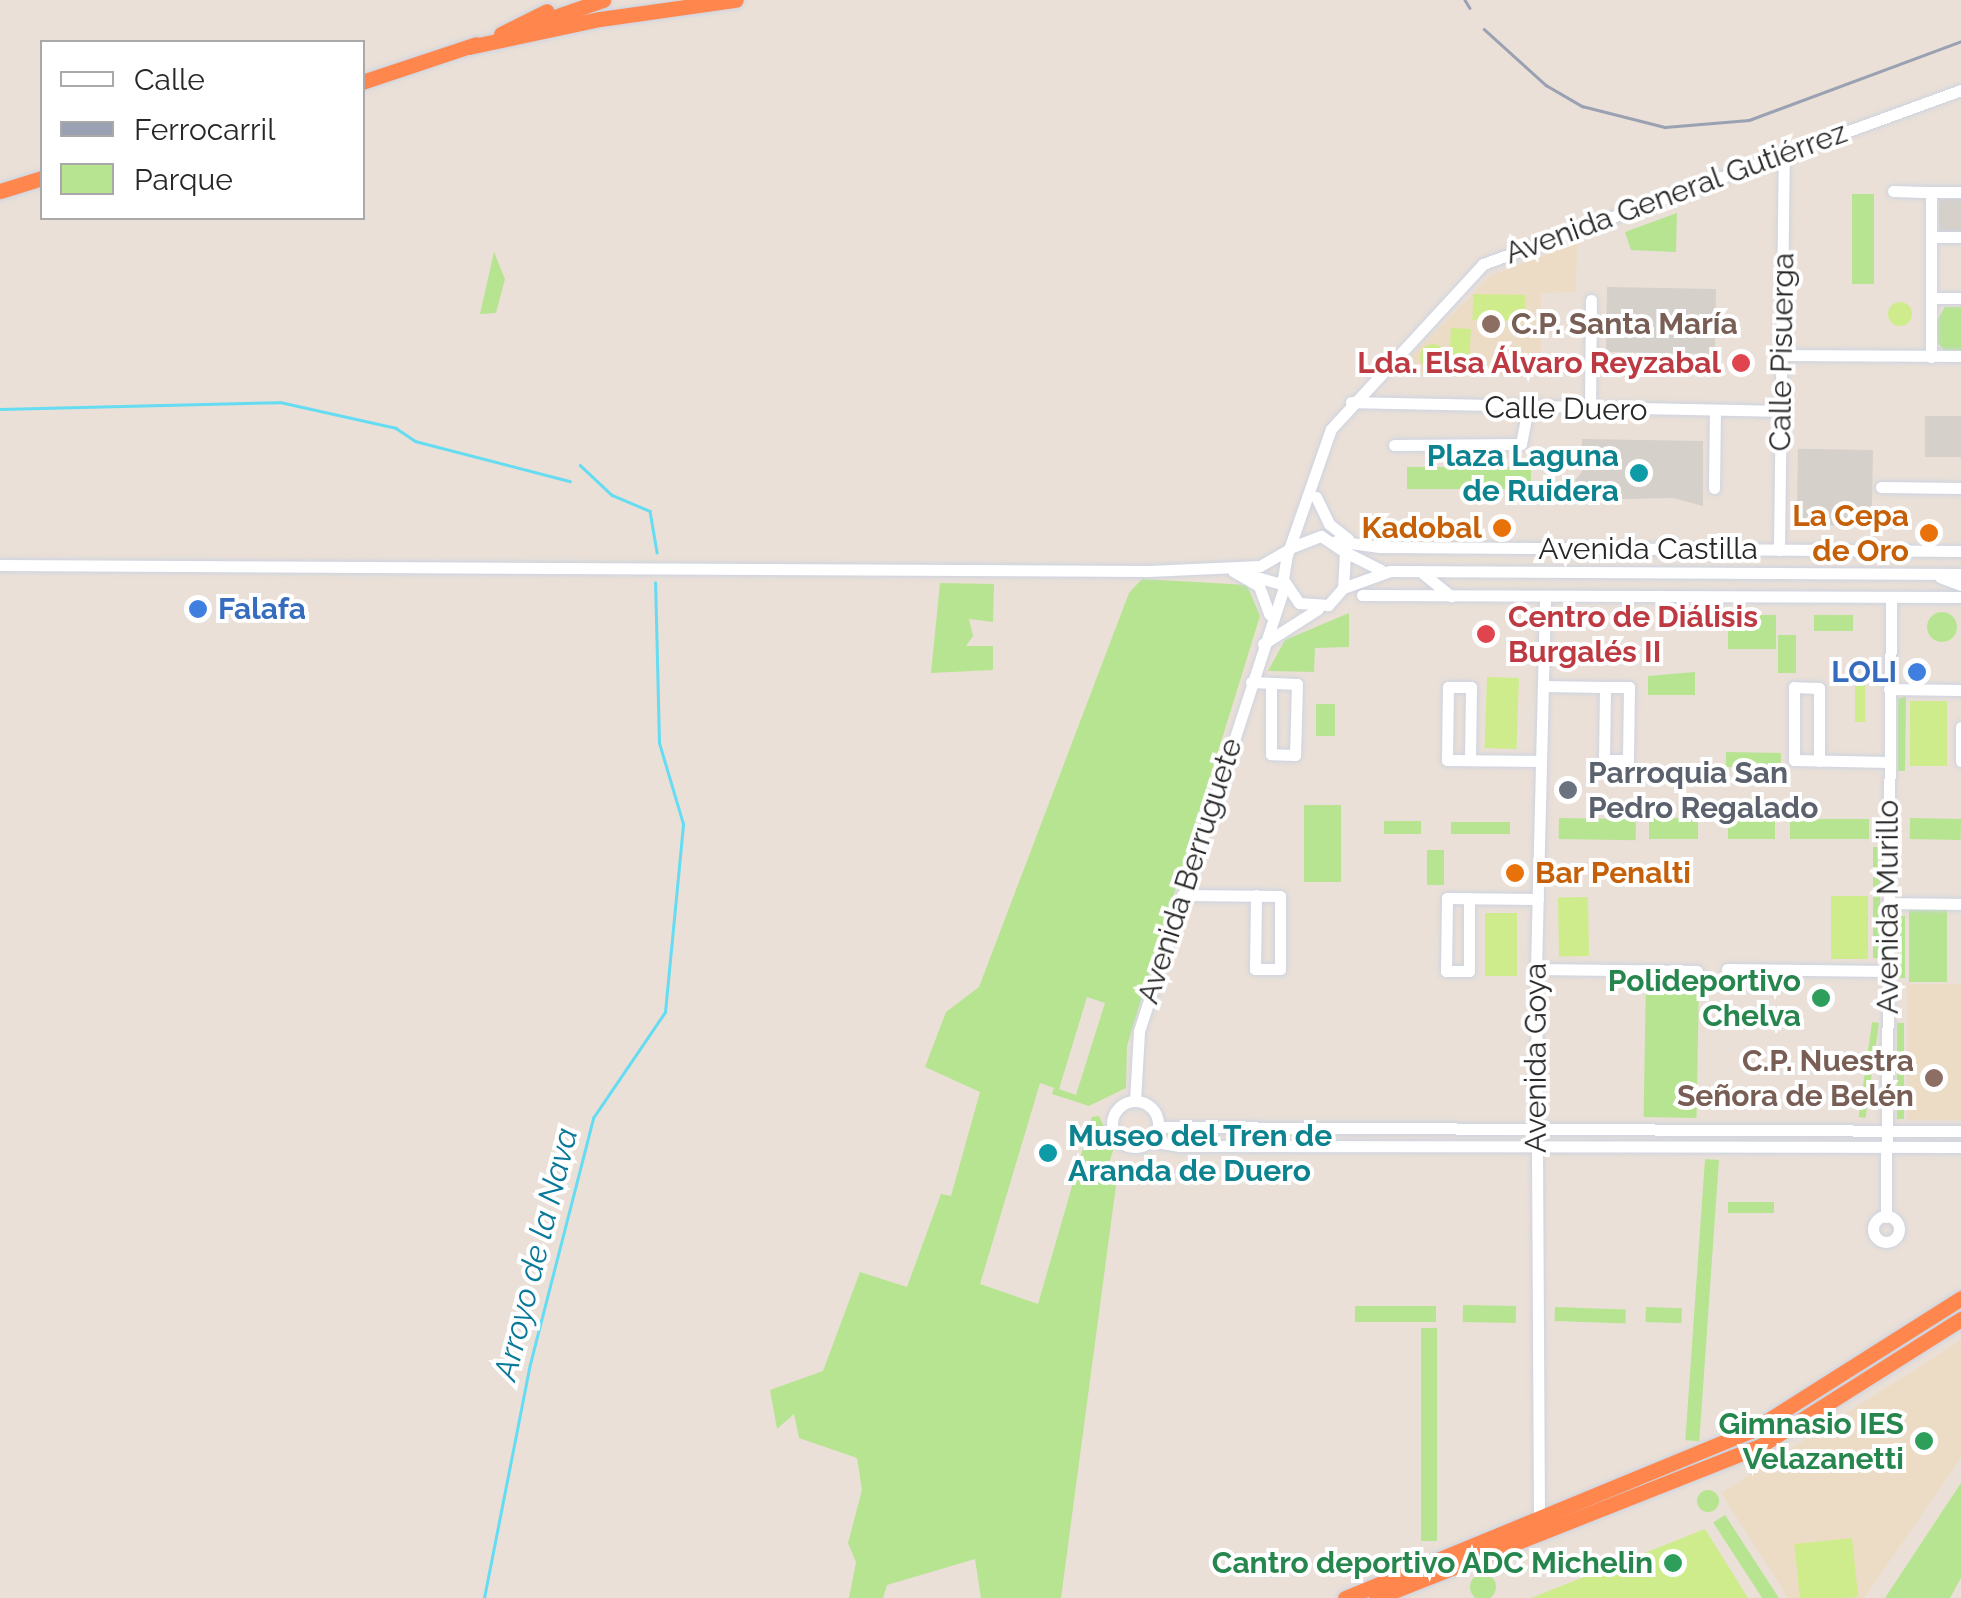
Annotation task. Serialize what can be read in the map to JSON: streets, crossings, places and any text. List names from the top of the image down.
{
  "streets": {
    "street": [
      "Avenida General Gutiérrez",
      "Calle Pisuerga",
      "Calle Duero",
      "Avenida Castilla",
      "Avenida Berruguete",
      "Avenida Murillo",
      "Avenida Goya"
    ]
  },
  "crossings": [
    ["Avenida General Gutiérrez", "Calle Pisuerga"],
    ["Avenida General Gutiérrez", "Calle Duero"],
    ["Avenida General Gutiérrez", "Avenida Castilla"],
    ["Avenida General Gutiérrez", "Avenida Berruguete"],
    ["Calle Pisuerga", "Calle Duero"],
    ["Calle Pisuerga", "Avenida Castilla"],
    ["Avenida Castilla", "Avenida Berruguete"],
    ["Avenida Castilla", "Avenida Murillo"],
    ["Avenida Castilla", "Avenida Goya"]
  ],
  "water": ["Arroyo de la Nava"],
  "places": [
    "C.P. Santa María",
    "Lda. Elsa Álvaro Reyzabal",
    "Plaza Laguna de Ruidera",
    "Kadobal",
    "La Cepa de Oro",
    "Falafa",
    "Centro de Diálisis Burgalés II",
    "LOLI",
    "Parroquia San Pedro Regalado",
    "Bar Penalti",
    "Polideportivo Chelva",
    "C.P. Nuestra Señora de Belén",
    "Museo del Tren de Aranda de Duero",
    "Gimnasio IES Velazanetti",
    "Cantro deportivo ADC Michelin"
  ],
  "legend": ["Calle", "Ferrocarril", "Parque"]
}
